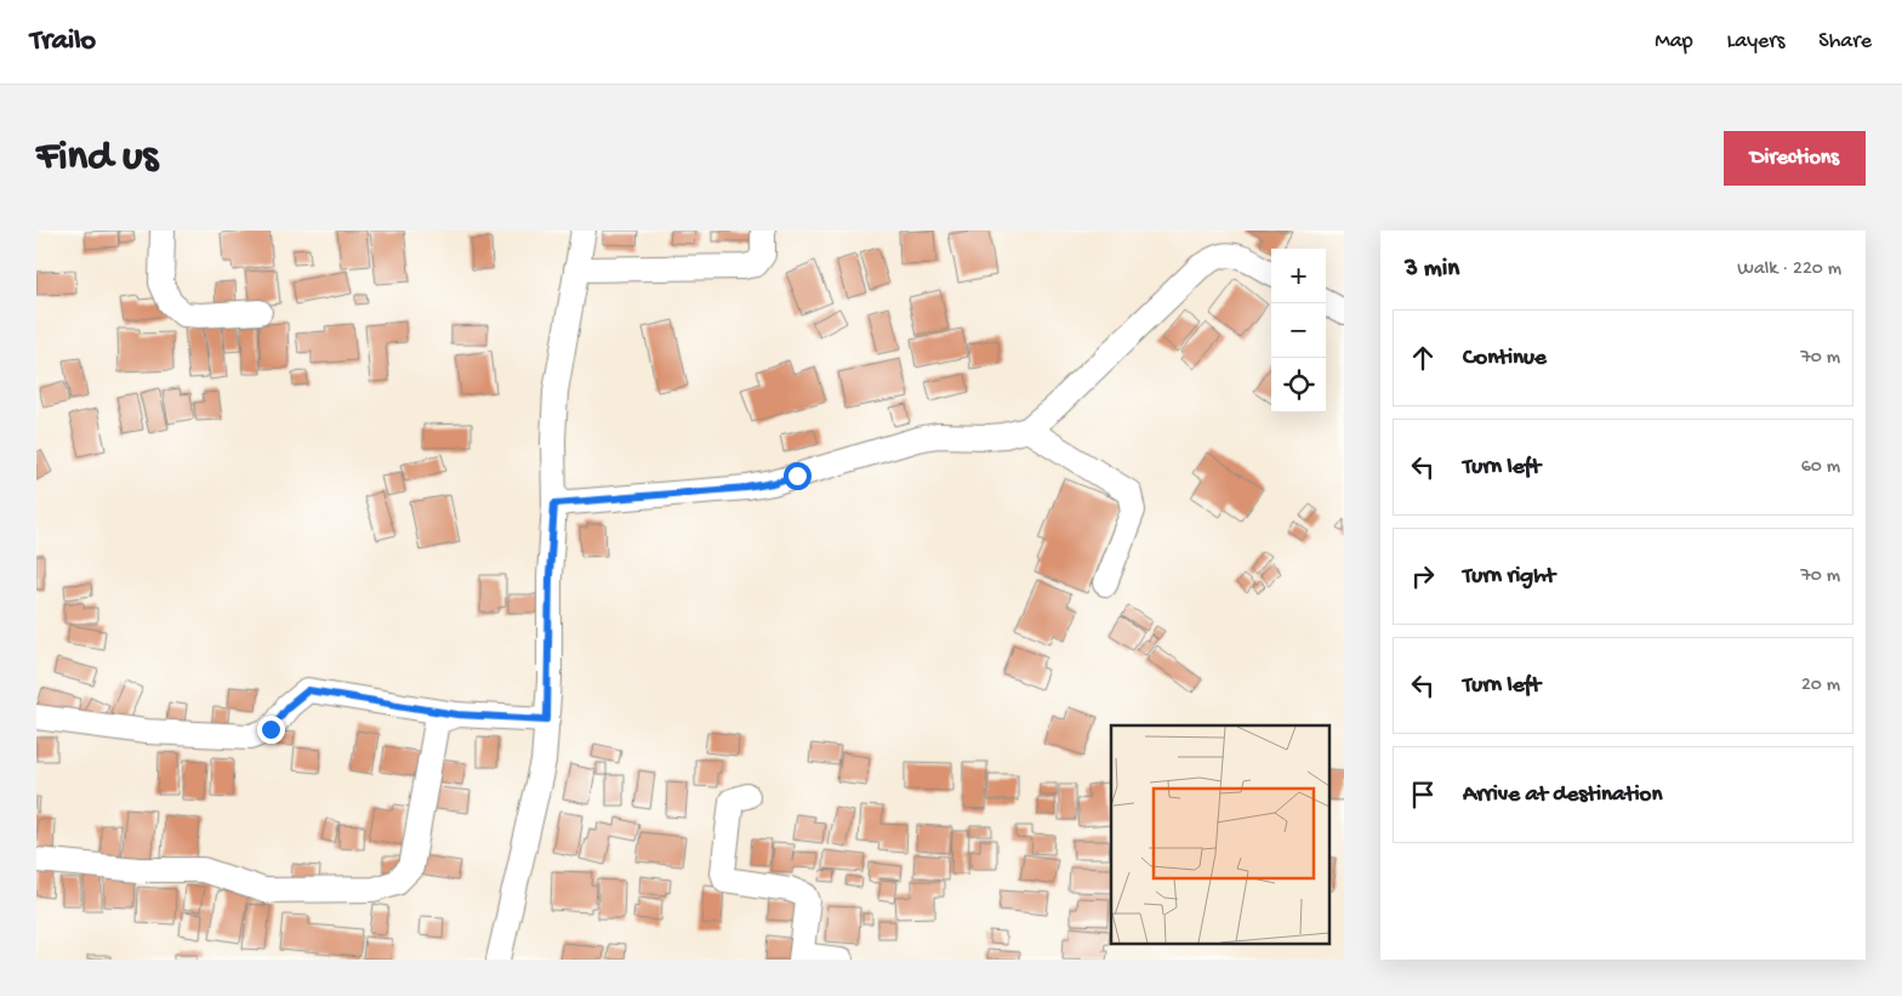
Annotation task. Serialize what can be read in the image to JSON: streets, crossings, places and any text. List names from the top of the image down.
{
  "page": {
    "header": "Trailo",
    "nav": ["Map", "Layers", "Share"],
    "buttons": "Directions",
    "title": "Find us",
    "heading": ["3 min", "Walk · 220 m"],
    "map_buttons": ["+", "−"],
    "list": [
      ["Continue", "70 m"],
      ["Turn left", "60 m"],
      ["Turn right", "70 m"],
      ["Turn left", "20 m"],
      "Arrive at destination"
    ]
  }
}
